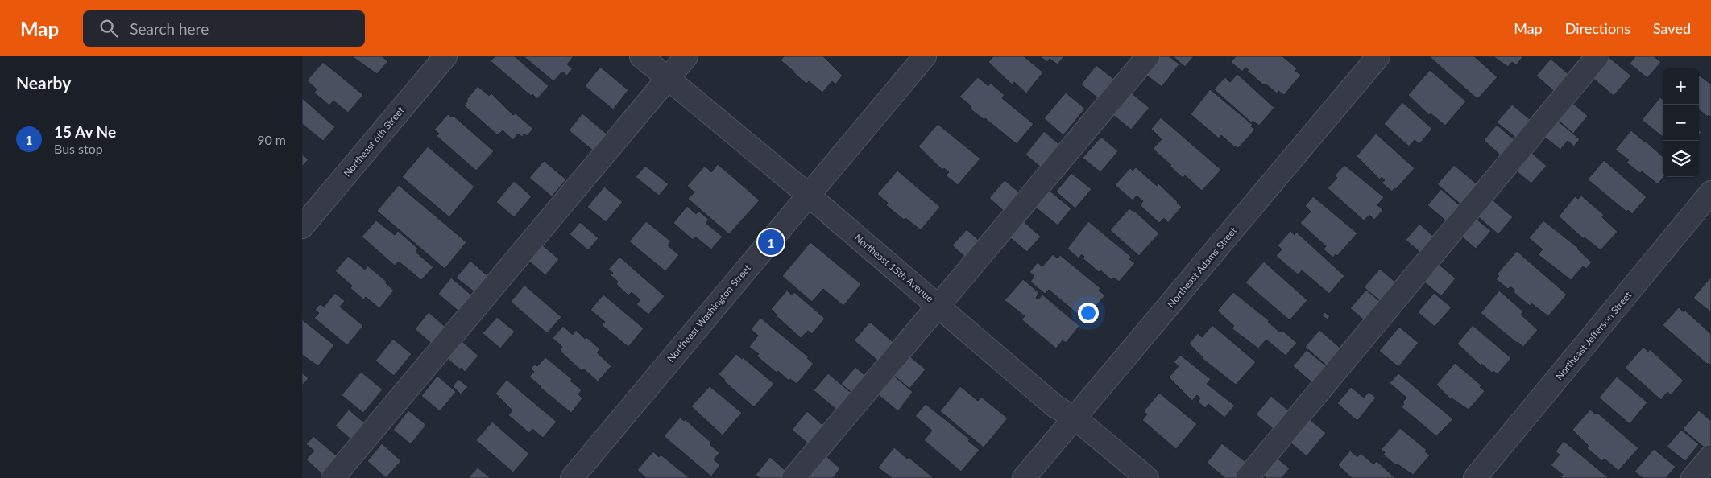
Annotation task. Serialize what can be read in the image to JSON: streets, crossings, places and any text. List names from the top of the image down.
{
  "streets": {
    "street": [
      "Northeast 6th Street",
      "Northeast Adams Street",
      "Northeast 15th Avenue",
      "Northeast Washington Street",
      "Northeast Jefferson Street"
    ]
  },
  "crossings": [
    ["Northeast Adams Street", "Northeast 15th Avenue"],
    ["Northeast 15th Avenue", "Northeast Washington Street"]
  ],
  "page": {
    "header": "Map",
    "search": "Search here",
    "nav": ["Map", "Directions", "Saved"],
    "heading": "Nearby",
    "map_buttons": ["+", "−"],
    "list": [
      {
        "mark": "1",
        "name": "15 Av Ne",
        "note": "Bus stop",
        "value": "90 m"
      }
    ],
    "pins": "1"
  }
}
